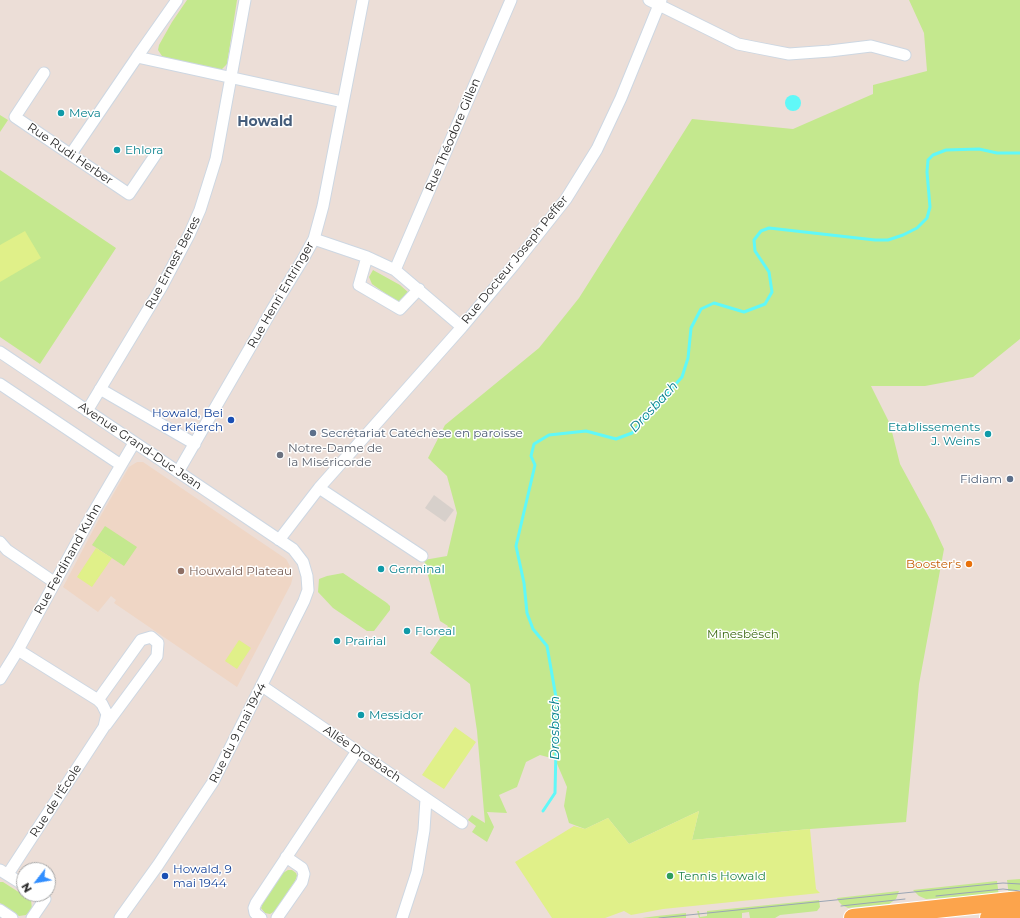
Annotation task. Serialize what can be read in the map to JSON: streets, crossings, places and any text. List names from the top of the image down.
{
  "streets": {
    "street": [
      "Rue Théodore Gillen",
      "Rue Rudi Herber",
      "Rue Docteur Joseph Peffer",
      "Rue Ernest Beres",
      "Rue Henri Entringer",
      "Avenue Grand-Duc Jean",
      "Rue Ferdinand Kuhn",
      "Rue du 9 mai 1944",
      "Allée Drosbach",
      "Rue de l'École"
    ]
  },
  "crossings": [
    ["Rue Docteur Joseph Peffer", "Avenue Grand-Duc Jean"],
    ["Rue Docteur Joseph Peffer", "Rue du 9 mai 1944"],
    ["Rue Ernest Beres", "Avenue Grand-Duc Jean"],
    ["Rue Henri Entringer", "Avenue Grand-Duc Jean"],
    ["Avenue Grand-Duc Jean", "Rue Ferdinand Kuhn"],
    ["Avenue Grand-Duc Jean", "Rue du 9 mai 1944"],
    ["Rue du 9 mai 1944", "Allée Drosbach"]
  ],
  "districts": ["Howald"],
  "water": ["Drosbach"],
  "parks": ["Minesbësch"],
  "places": [
    "Meva",
    "Ehlora",
    "Howald, Bei der Kierch",
    "Secrétariat Catéchèse en paroisse",
    "Etablissements J. Weins",
    "Notre-Dame de la Miséricorde",
    "Fidiam",
    "Booster's",
    "Germinal",
    "Houwald Plateau",
    "Floreal",
    "Prairial",
    "Messidor",
    "Howald, 9 mai 1944",
    "Tennis Howald"
  ],
  "north": "bottom left"
}
